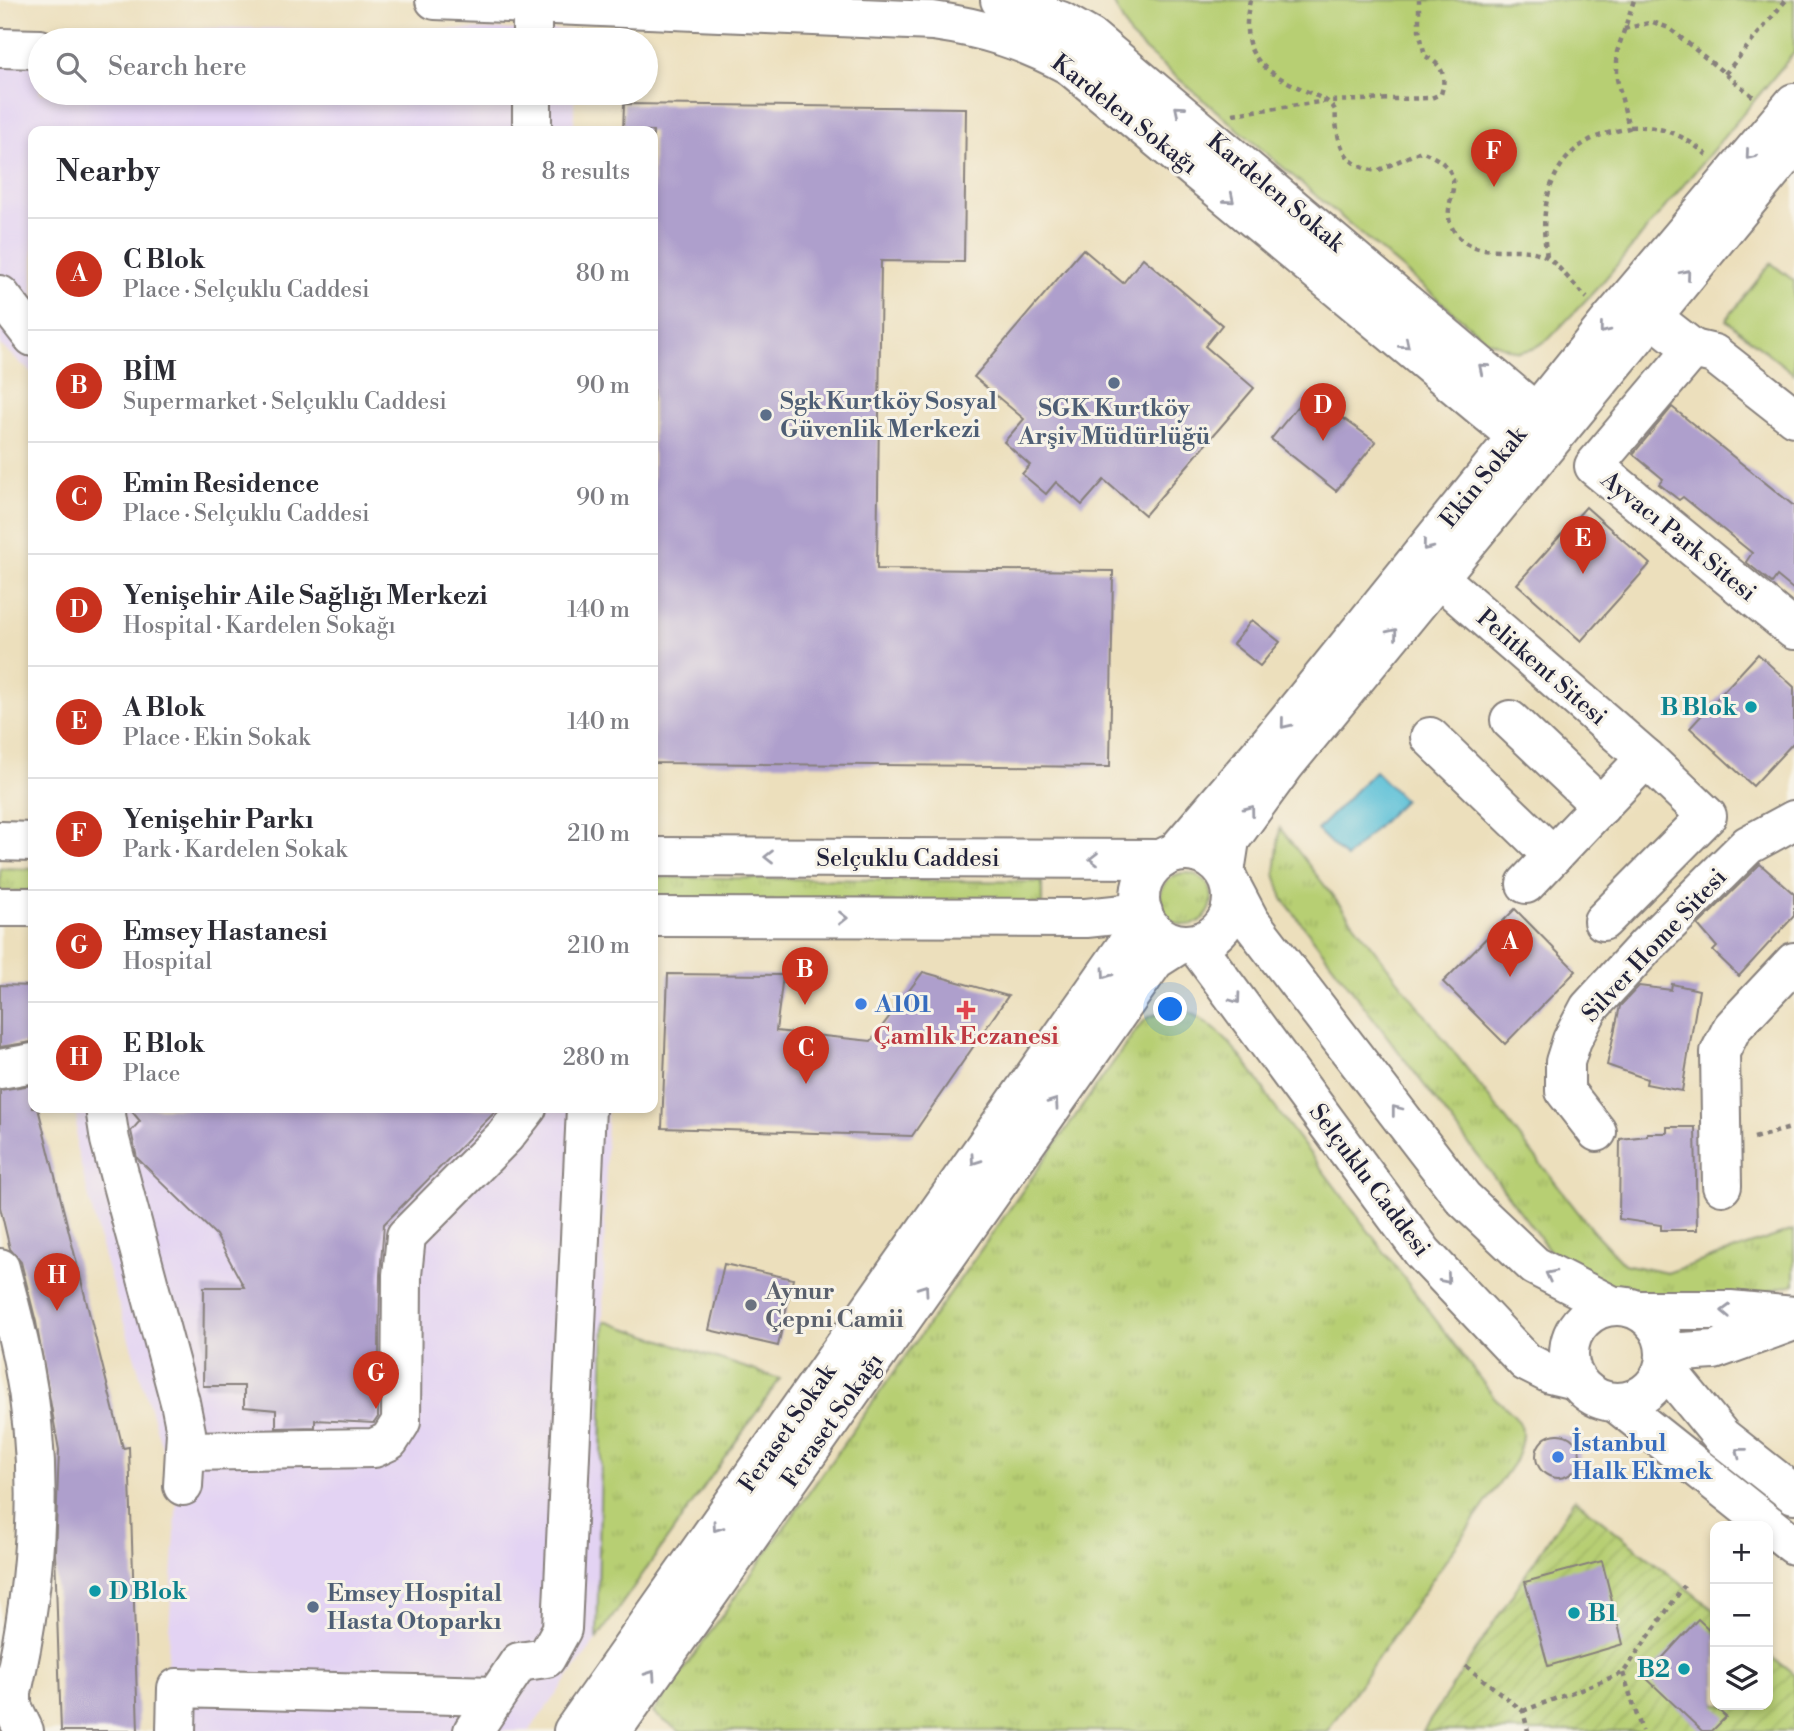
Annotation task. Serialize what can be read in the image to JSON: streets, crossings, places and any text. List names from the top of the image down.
{
  "streets": {
    "street": [
      "Kardelen Sokağı",
      "Kardelen Sokak",
      "Ekin Sokak",
      "Ayvacı Park Sitesi",
      "Pelitkent Sitesi",
      "Selçuklu Caddesi",
      "Silver Home Sitesi",
      "Feraset Sokağı",
      "Feraset Sokak"
    ]
  },
  "crossings": [
    ["Kardelen Sokağı", "Kardelen Sokak"],
    ["Kardelen Sokağı", "Ekin Sokak"],
    ["Kardelen Sokak", "Ekin Sokak"],
    ["Ekin Sokak", "Pelitkent Sitesi"],
    ["Ekin Sokak", "Selçuklu Caddesi"],
    ["Ekin Sokak", "Feraset Sokağı"],
    ["Ekin Sokak", "Feraset Sokak"],
    ["Selçuklu Caddesi", "Feraset Sokağı"],
    ["Selçuklu Caddesi", "Feraset Sokak"],
    ["Feraset Sokağı", "Feraset Sokak"]
  ],
  "one_way": [
    "Kardelen Sokağı",
    "Kardelen Sokak",
    "Feraset Sokağı",
    "Feraset Sokak"
  ],
  "places": {
    "other": [
      "SGK Kurtköy Arşiv Müdürlüğü",
      "Sgk Kurtköy Sosyal Güvenlik Merkezi",
      "B Blok",
      "A101",
      "Aynur Çepni Camii",
      "İstanbul Halk Ekmek",
      "D Blok",
      "Emsey Hospital Hasta Otoparkı",
      "B1",
      "B2"
    ],
    "health": ["Çamlık Eczanesi"]
  },
  "page": {
    "search": "Search here",
    "heading": ["Nearby", "8 results"],
    "pins": [
      "F",
      "D",
      "E",
      "A",
      "B",
      "C",
      "H",
      "G"
    ],
    "list": [
      {
        "mark": "A",
        "name": "C Blok",
        "note": "Place · Selçuklu Caddesi",
        "value": "80 m"
      },
      {
        "mark": "B",
        "name": "BİM",
        "note": "Supermarket · Selçuklu Caddesi",
        "value": "90 m"
      },
      {
        "mark": "C",
        "name": "Emin Residence",
        "note": "Place · Selçuklu Caddesi",
        "value": "90 m"
      },
      {
        "mark": "D",
        "name": "Yenişehir Aile Sağlığı Merkezi",
        "note": "Hospital · Kardelen Sokağı",
        "value": "140 m"
      },
      {
        "mark": "E",
        "name": "A Blok",
        "note": "Place · Ekin Sokak",
        "value": "140 m"
      },
      {
        "mark": "F",
        "name": "Yenişehir Parkı",
        "note": "Park · Kardelen Sokak",
        "value": "210 m"
      },
      {
        "mark": "G",
        "name": "Emsey Hastanesi",
        "note": "Hospital",
        "value": "210 m"
      },
      {
        "mark": "H",
        "name": "E Blok",
        "note": "Place",
        "value": "280 m"
      }
    ],
    "map_buttons": ["+", "−"]
  }
}
